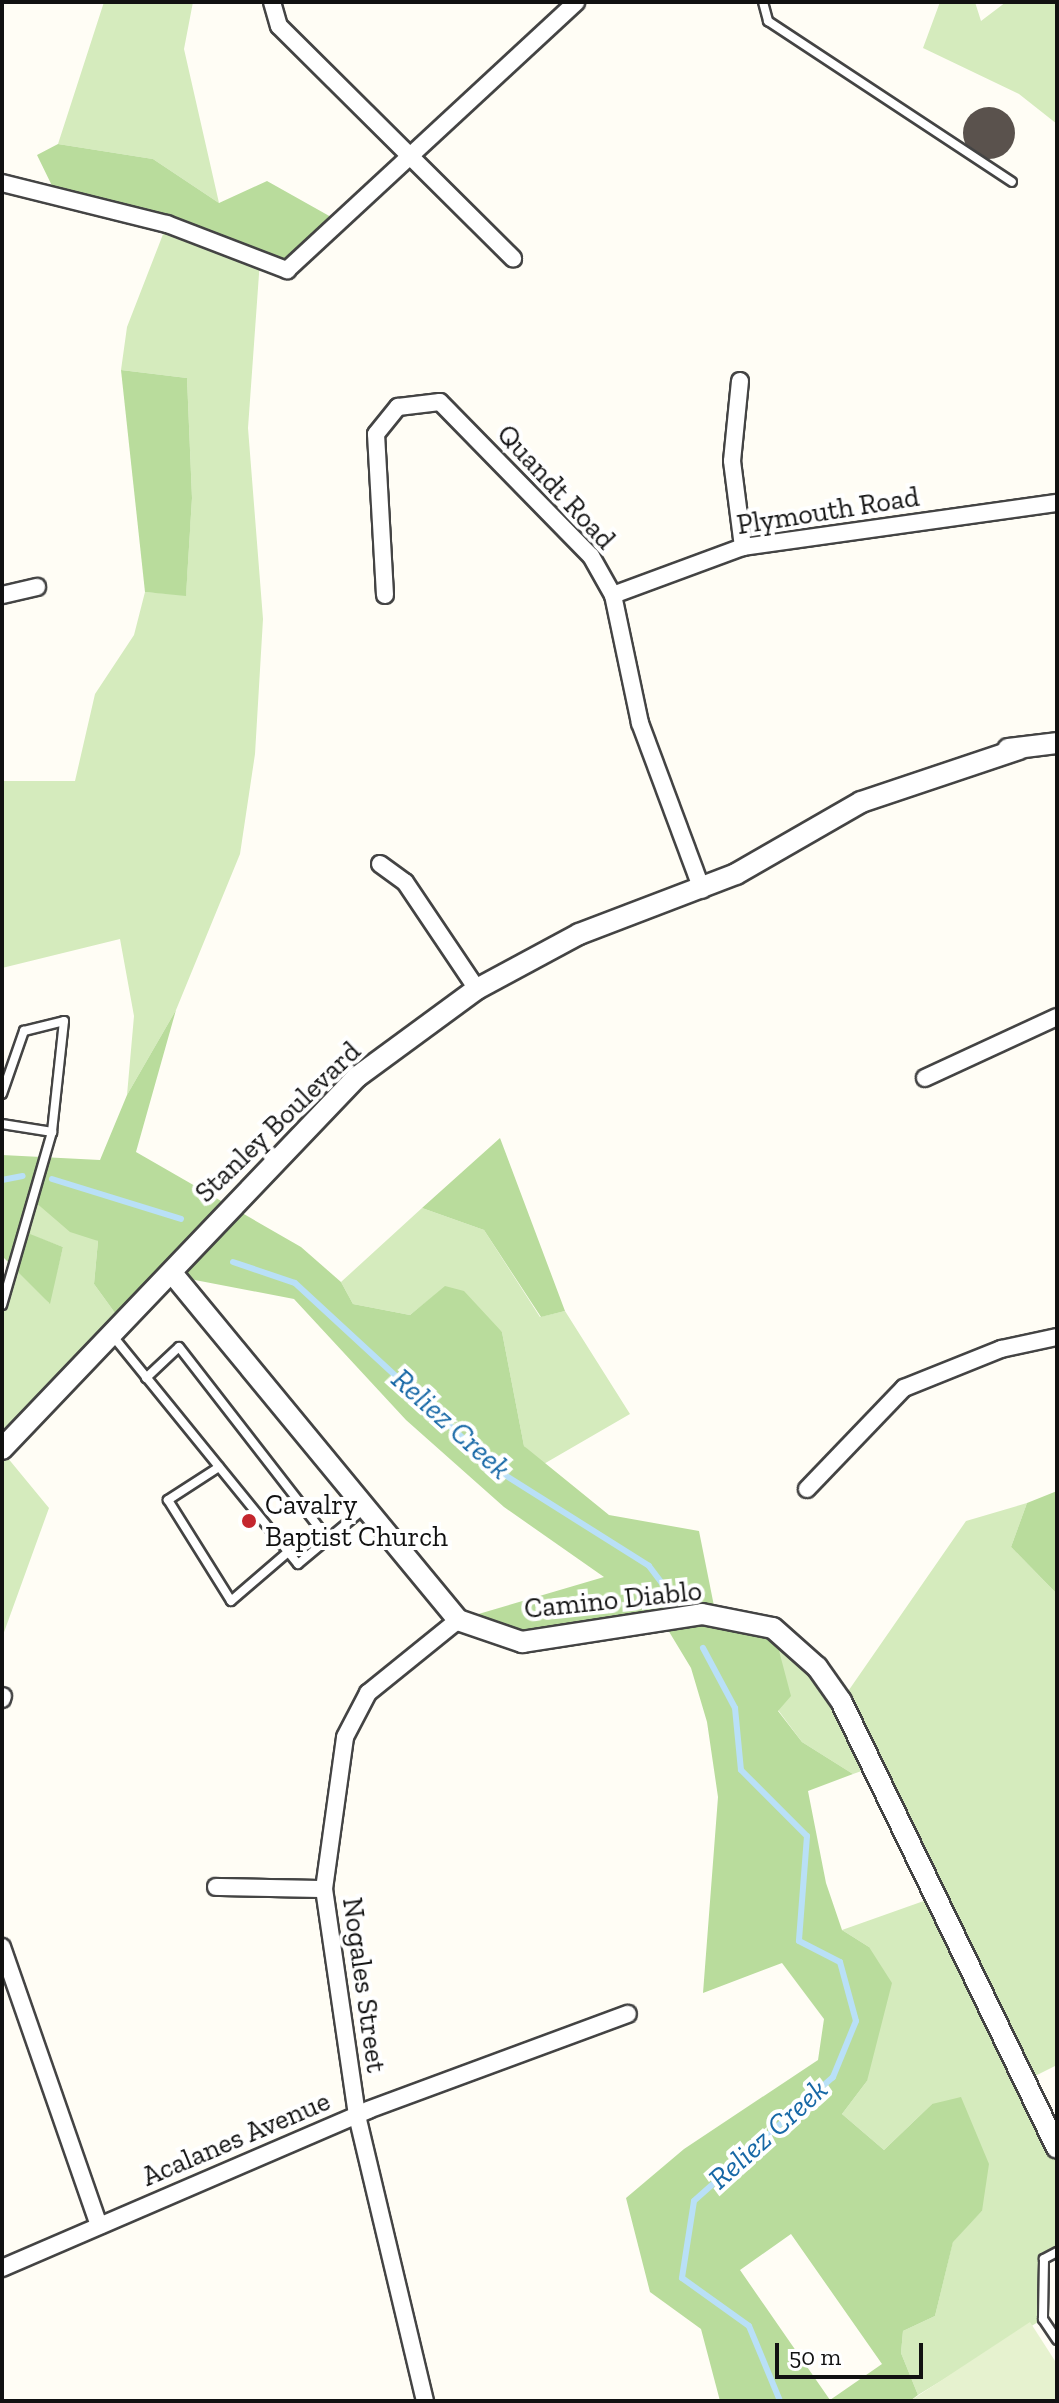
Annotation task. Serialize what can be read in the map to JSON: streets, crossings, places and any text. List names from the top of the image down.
{
  "streets": {
    "street": [
      "Quandt Road",
      "Plymouth Road",
      "Stanley Boulevard",
      "Camino Diablo",
      "Nogales Street",
      "Acalanes Avenue"
    ]
  },
  "crossings": [
    ["Quandt Road", "Plymouth Road"],
    ["Quandt Road", "Stanley Boulevard"],
    ["Camino Diablo", "Nogales Street"],
    ["Nogales Street", "Acalanes Avenue"]
  ],
  "water": ["Reliez Creek"],
  "places": ["Cavalry Baptist Church"],
  "scale_bar": "50 m"
}
